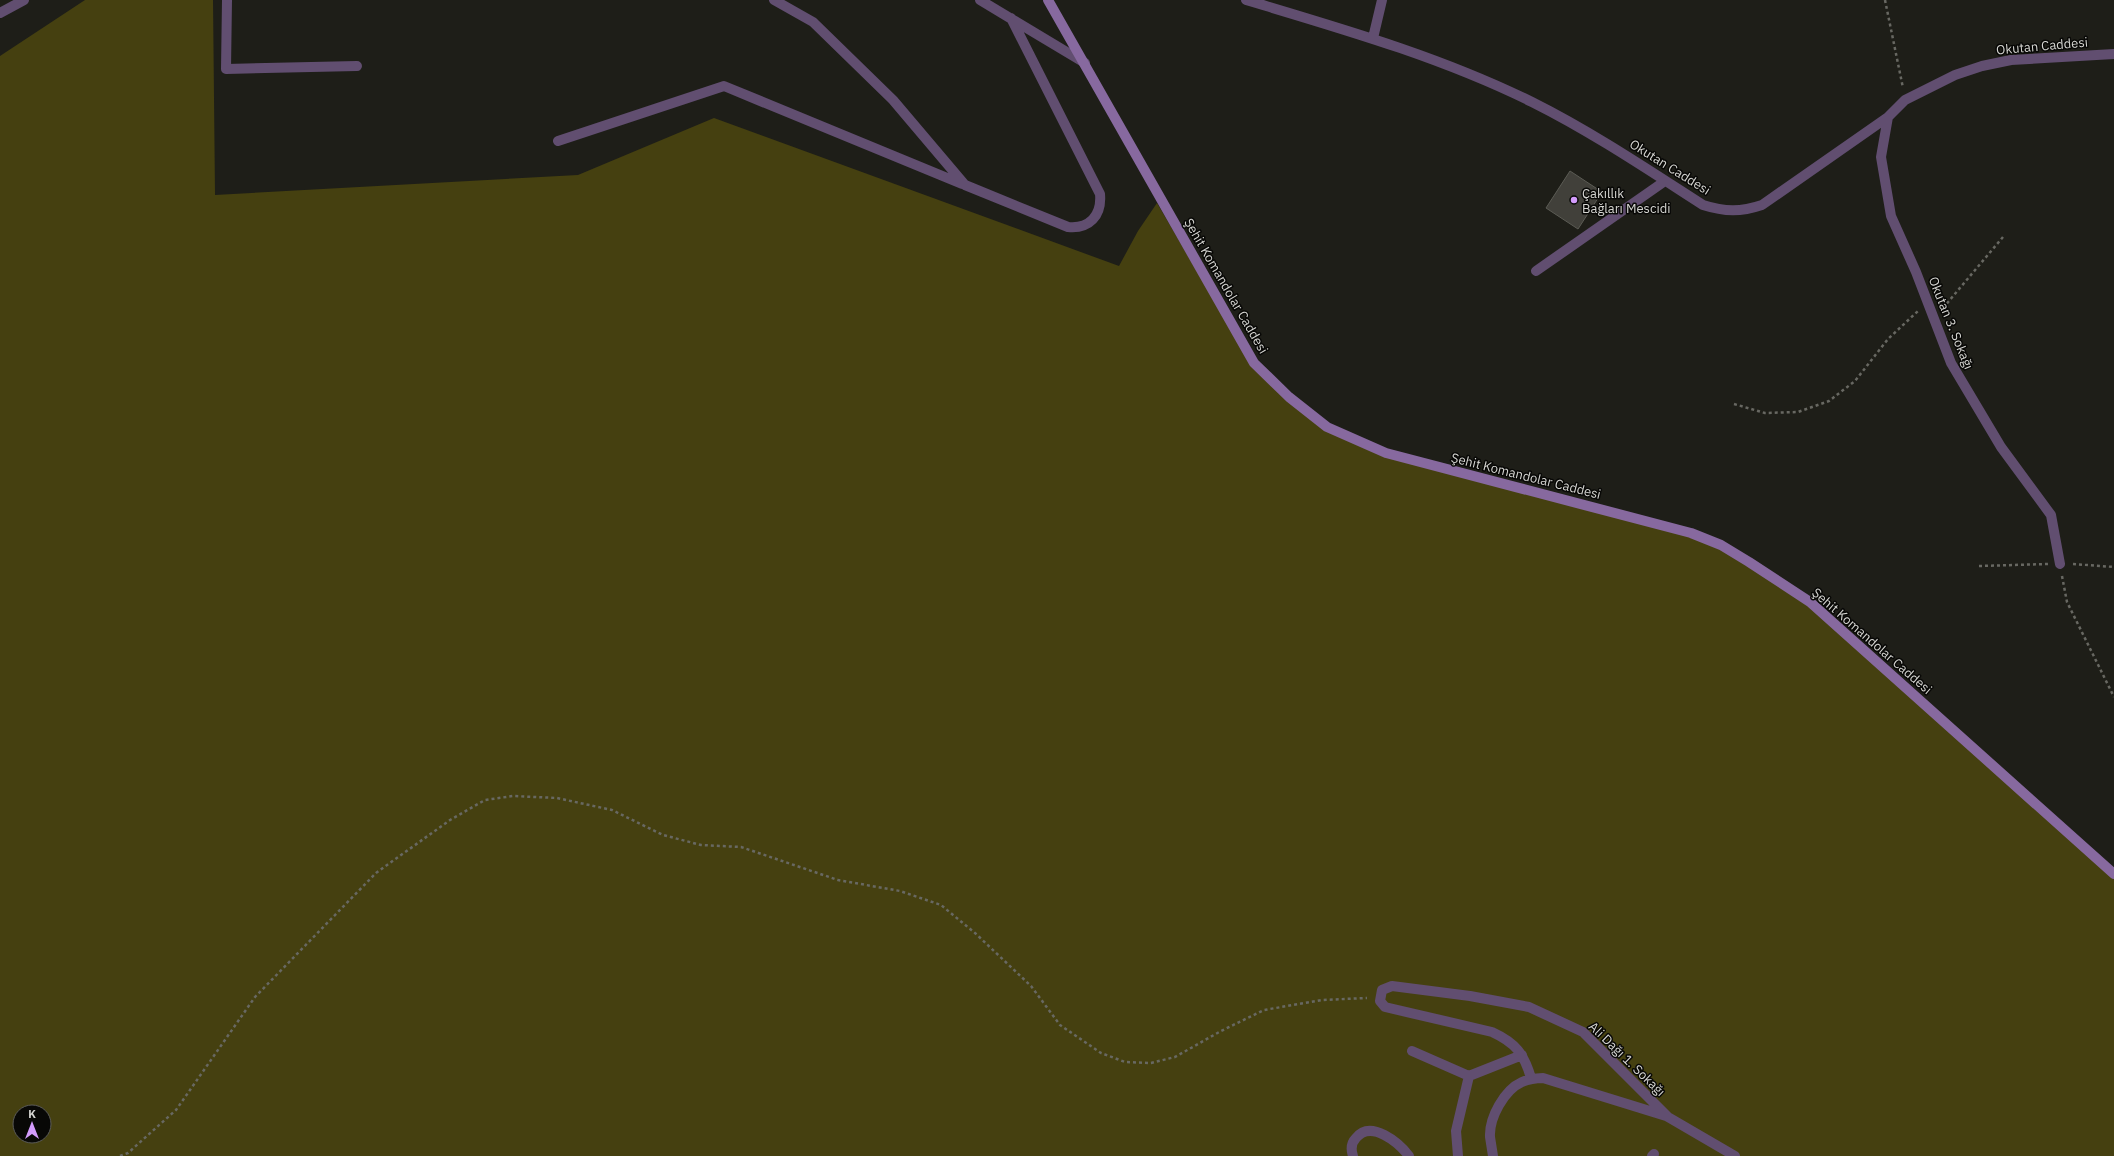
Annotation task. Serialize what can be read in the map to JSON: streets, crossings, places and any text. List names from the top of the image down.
{
  "streets": {
    "main road": ["Şehit Komandolar Caddesi"],
    "street": ["Okutan Caddesi", "Okutan 3. Sokağı", "Ali Dağı 1. Sokağı"]
  },
  "crossings": [
    ["Okutan Caddesi", "Okutan 3. Sokağı"]
  ],
  "places": ["Çakıllık Bağları Mescidi"],
  "north": "top"
}
